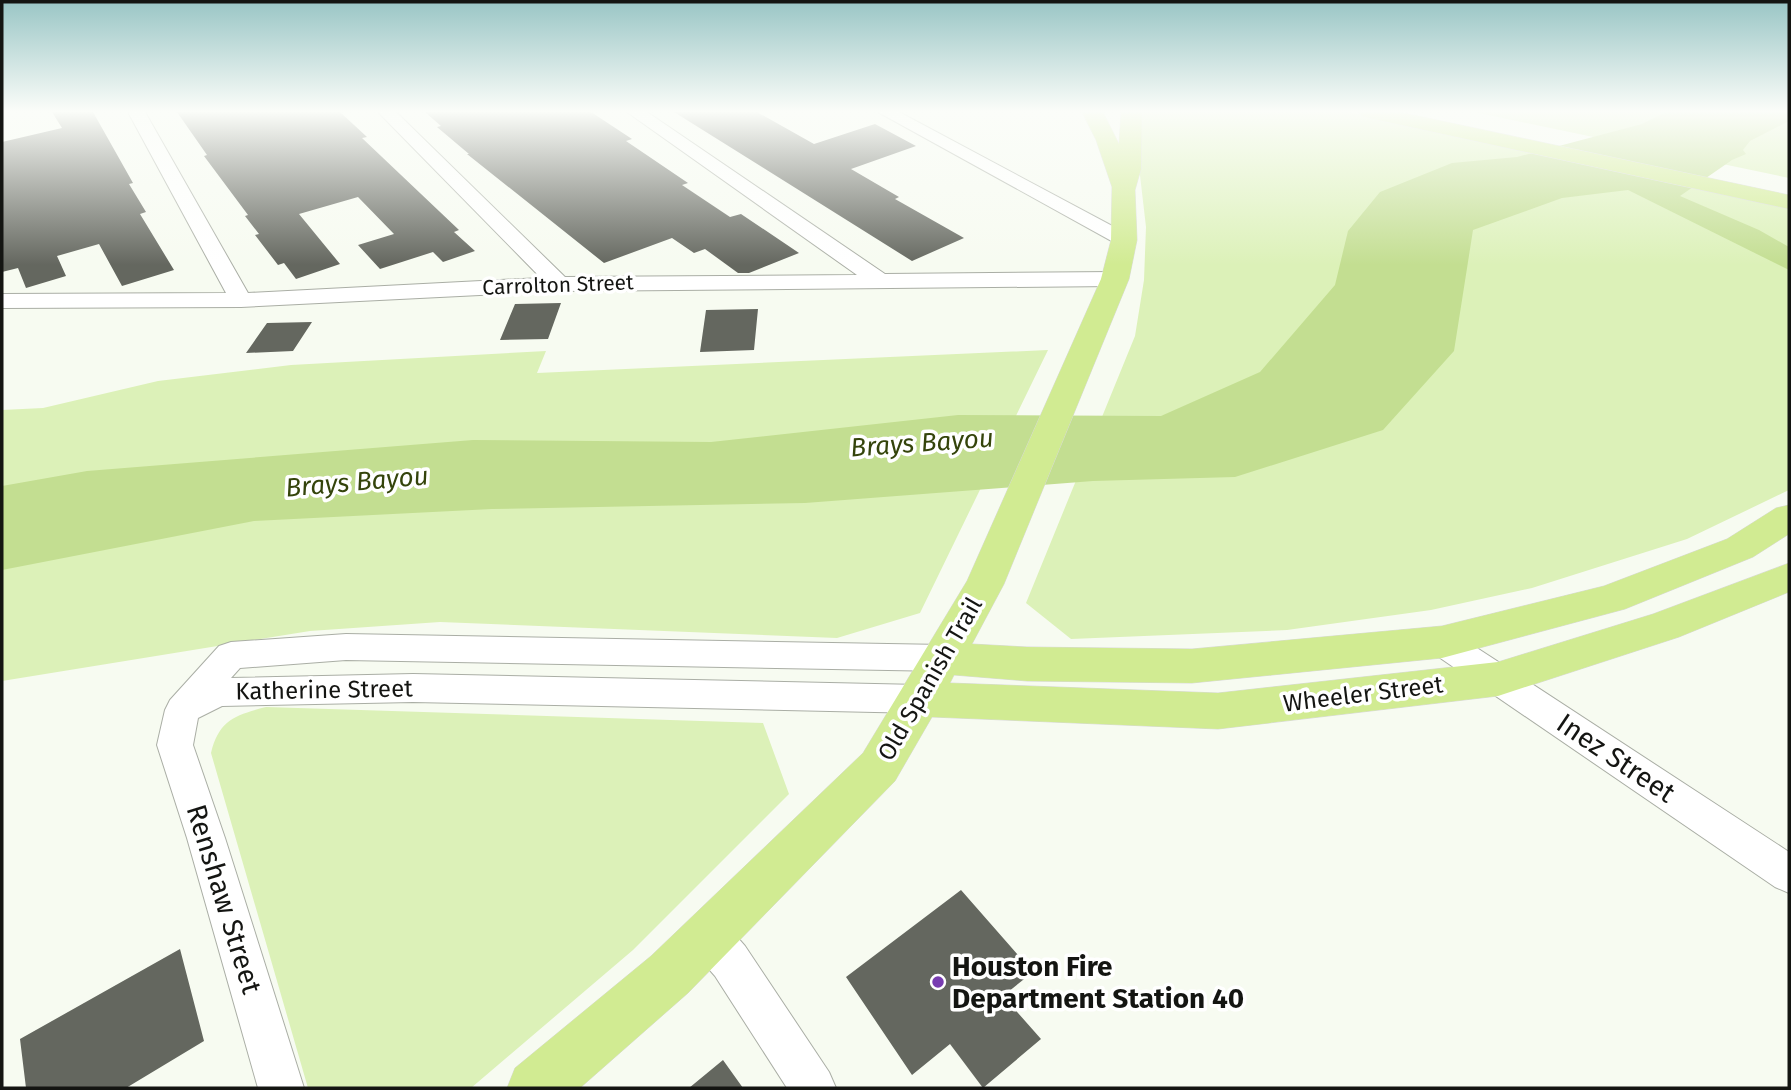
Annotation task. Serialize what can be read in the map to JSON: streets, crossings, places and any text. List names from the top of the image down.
{
  "streets": {
    "main road": ["Old Spanish Trail", "Wheeler Street"],
    "street": [
      "Carrolton Street",
      "Katherine Street",
      "Inez Street",
      "Renshaw Street"
    ]
  },
  "crossings": [
    ["Carrolton Street", "Old Spanish Trail"],
    ["Old Spanish Trail", "Katherine Street"],
    ["Old Spanish Trail", "Wheeler Street"],
    ["Katherine Street", "Wheeler Street"],
    ["Katherine Street", "Renshaw Street"],
    ["Wheeler Street", "Inez Street"]
  ],
  "water": ["Brays Bayou"],
  "places": ["Houston Fire Department Station 40"]
}
